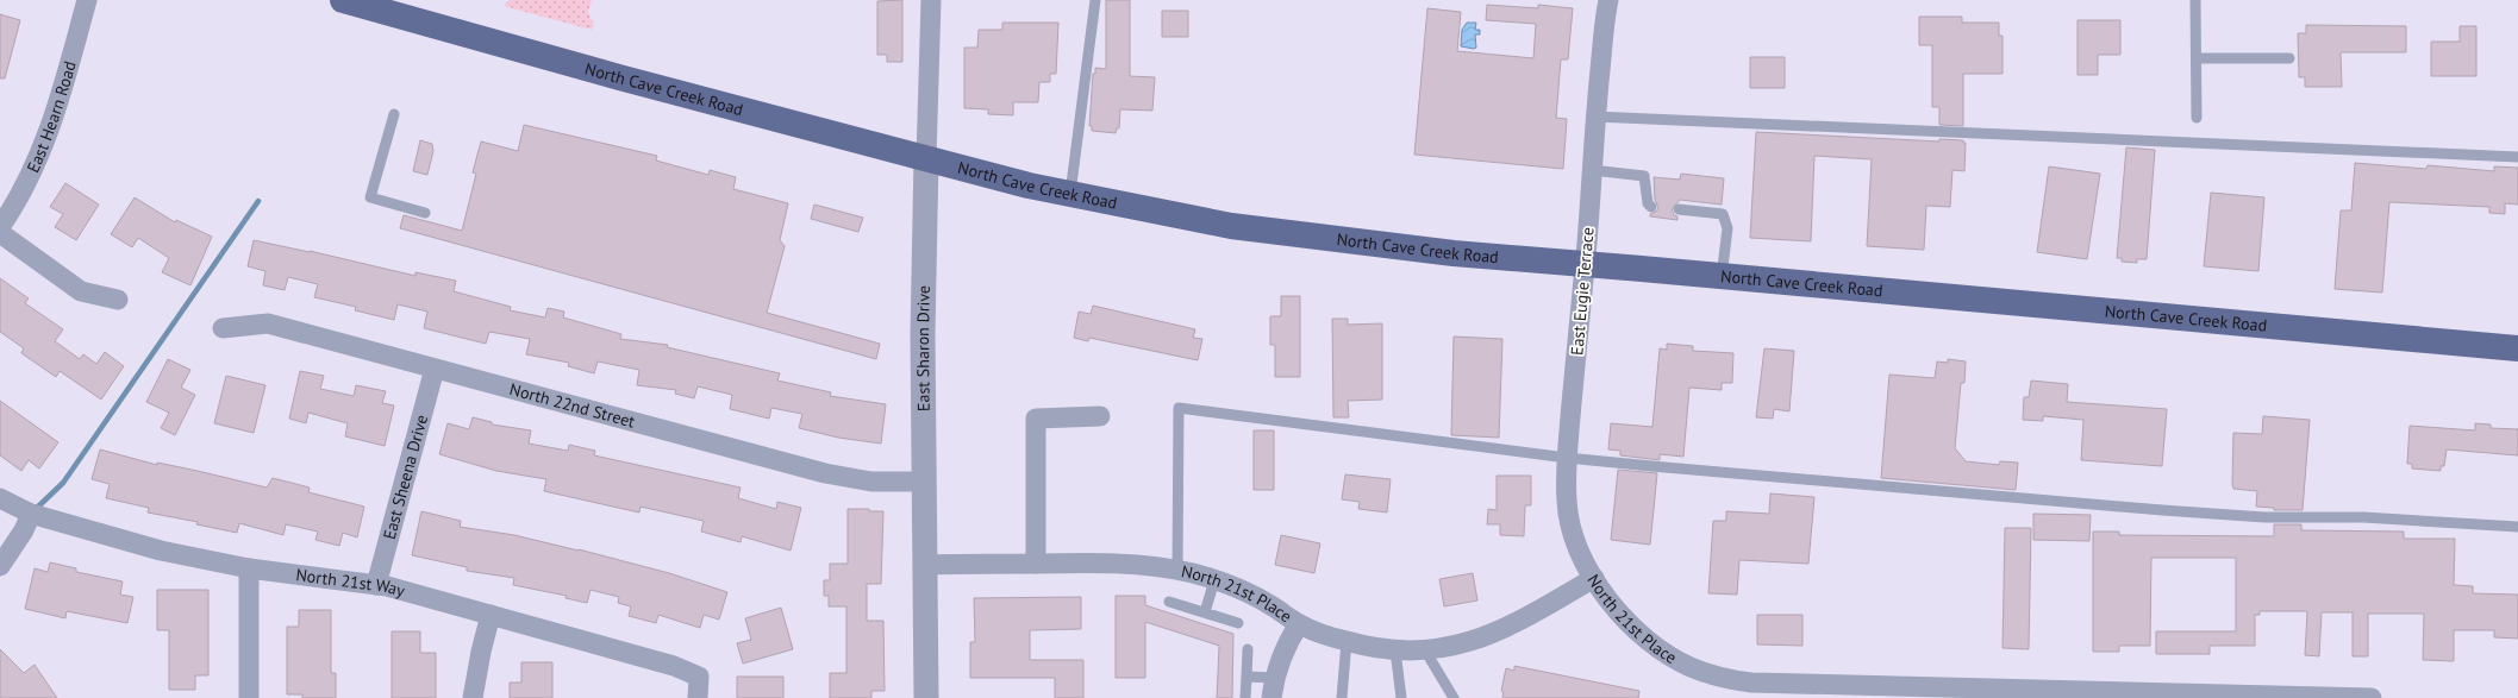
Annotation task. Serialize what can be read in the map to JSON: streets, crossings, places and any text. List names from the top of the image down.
{
  "streets": {
    "main road": ["North Cave Creek Road"],
    "street": [
      "East Hearn Road",
      "East Eugie Terrace",
      "East Sharon Drive",
      "North 22nd Street",
      "East Sheena Drive",
      "North 21st Way",
      "North 21st Place"
    ]
  },
  "crossings": [
    ["North Cave Creek Road", "East Eugie Terrace"],
    ["North Cave Creek Road", "East Sharon Drive"],
    ["East Eugie Terrace", "North 21st Place"],
    ["East Sharon Drive", "North 22nd Street"],
    ["East Sharon Drive", "North 21st Place"],
    ["North 22nd Street", "East Sheena Drive"],
    ["East Sheena Drive", "North 21st Way"]
  ]
}
